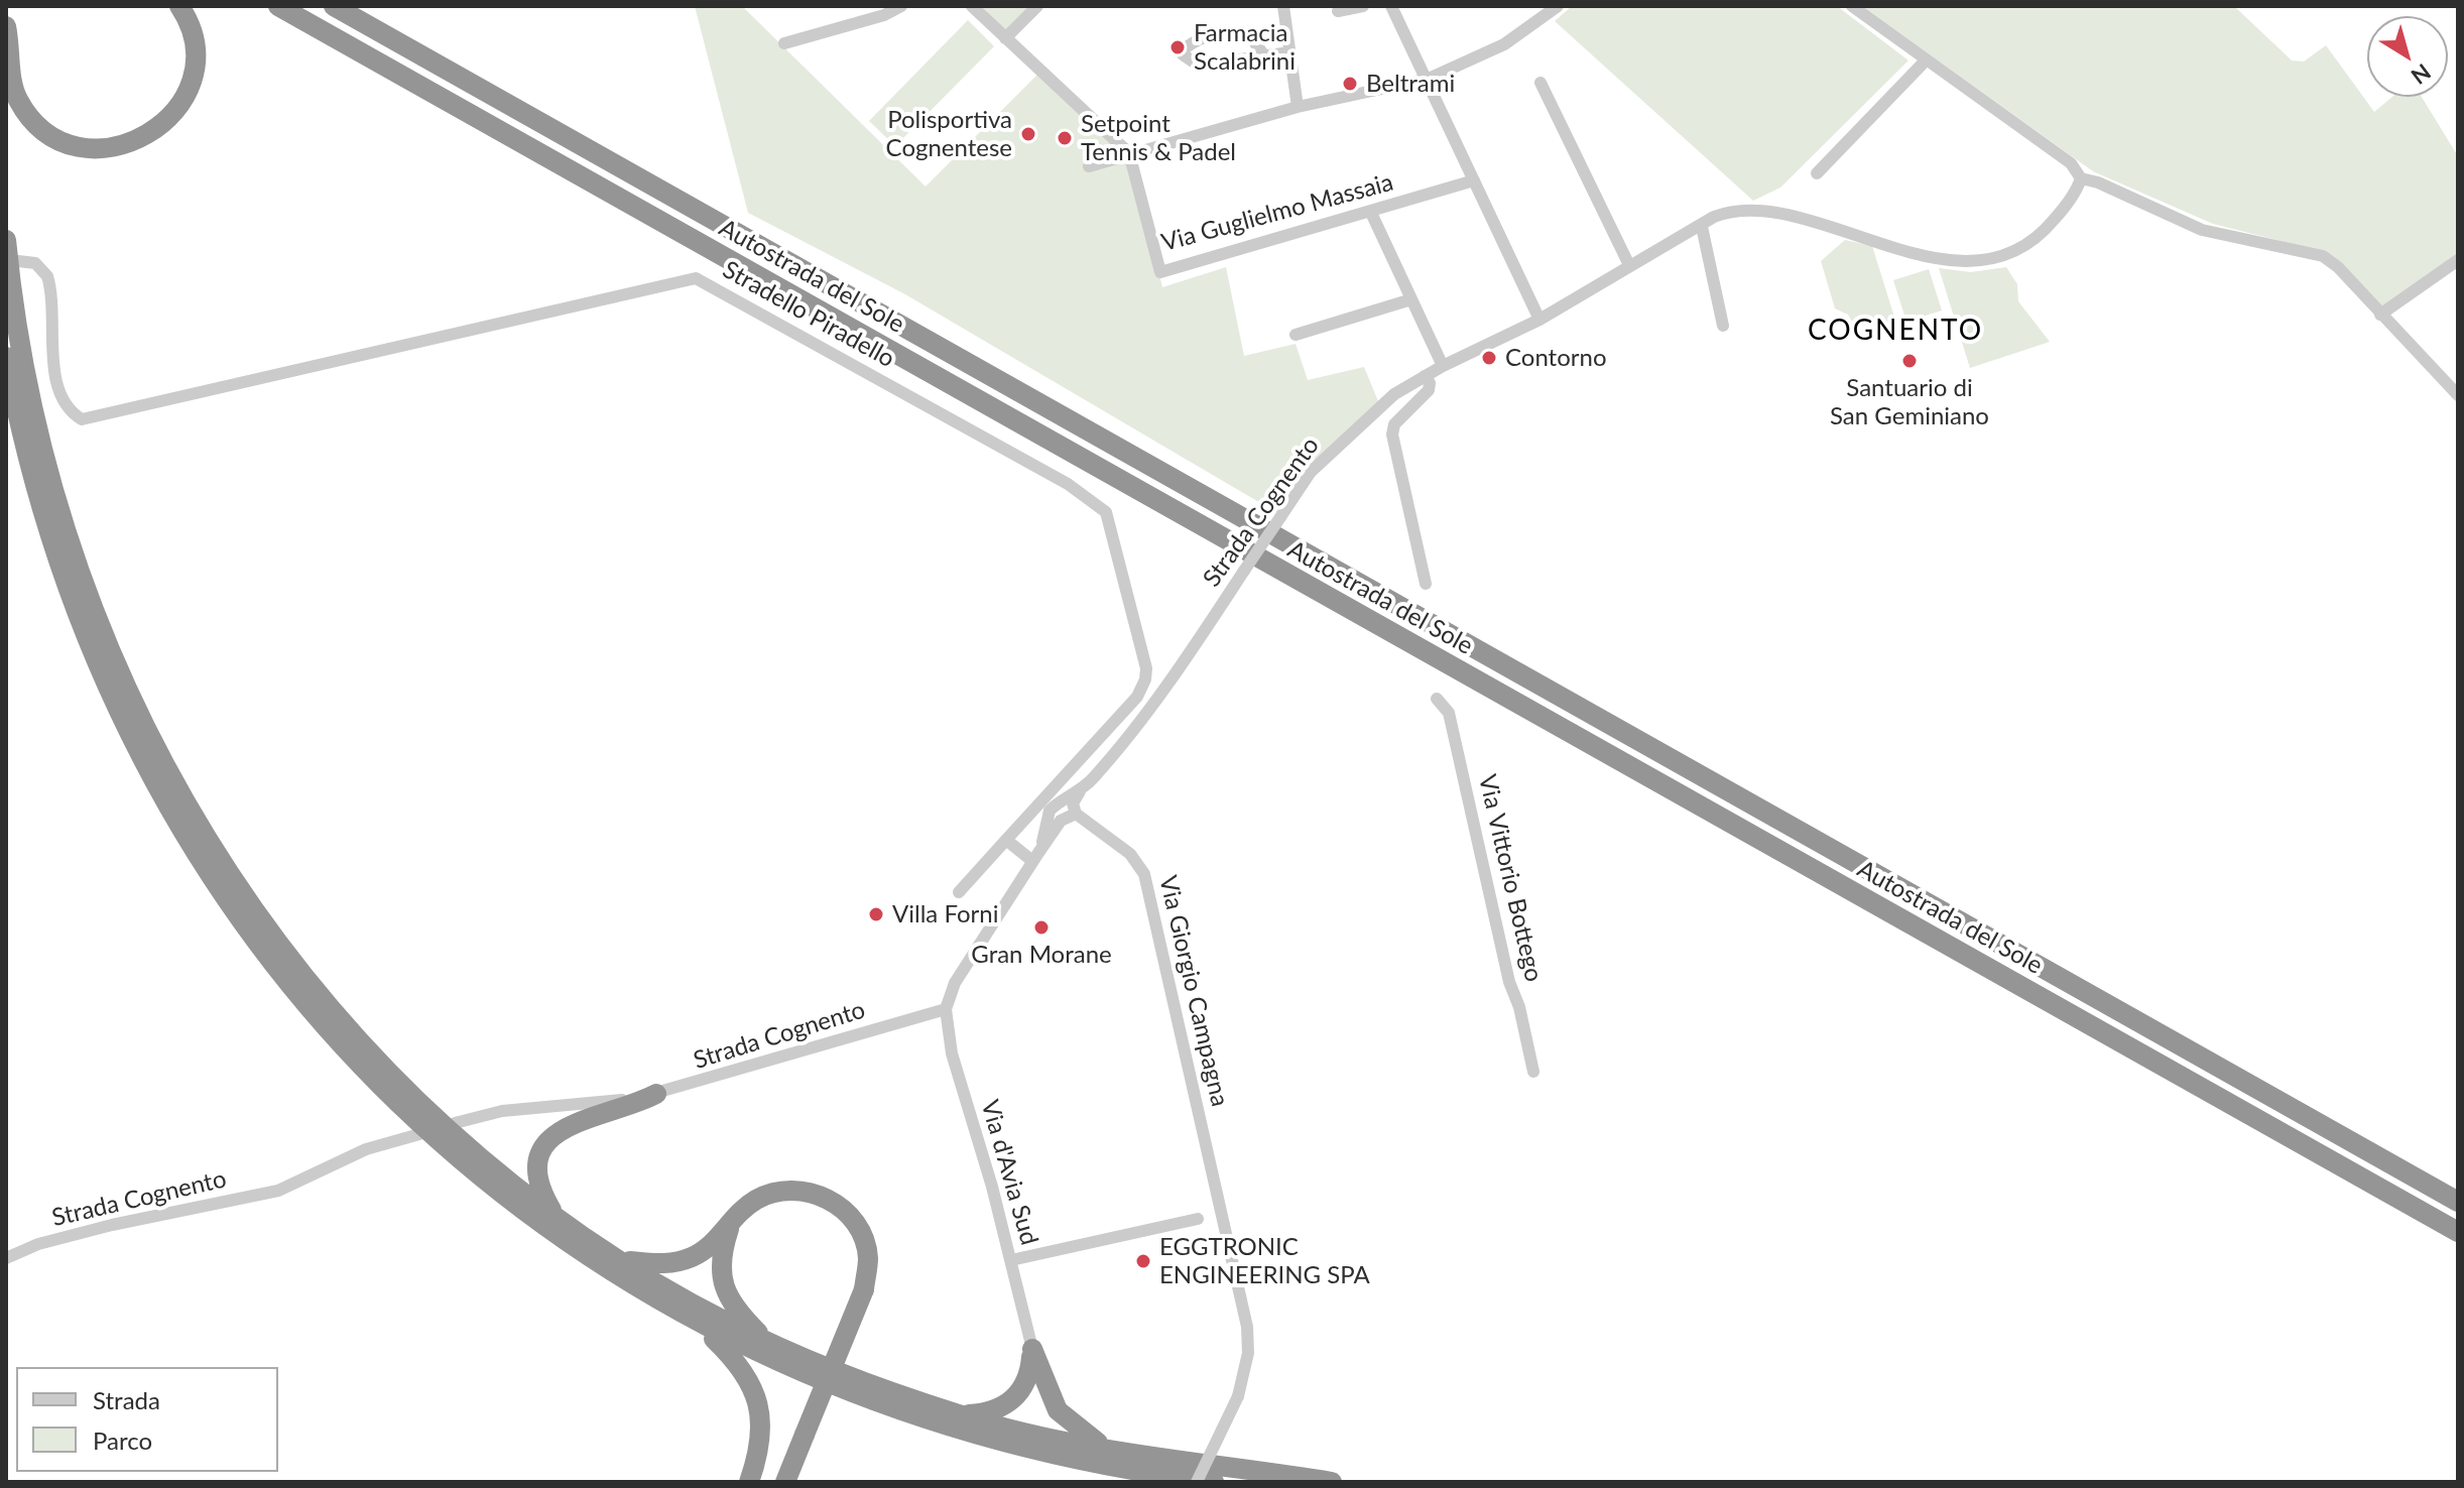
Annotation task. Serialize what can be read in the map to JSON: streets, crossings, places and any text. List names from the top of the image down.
{
  "streets": {
    "highway": ["Autostrada del Sole"],
    "street": [
      "Via Guglielmo Massaia",
      "Stradello Piradello",
      "Strada Cognento",
      "Via Vittorio Bottego",
      "Via Giorgio Campagna",
      "Via d'Avia Sud"
    ]
  },
  "crossings": [
    ["Strada Cognento", "Via Giorgio Campagna"],
    ["Strada Cognento", "Via d'Avia Sud"]
  ],
  "districts": ["COGNENTO"],
  "places": [
    "Farmacia Scalabrini",
    "Beltrami",
    "Polisportiva Cognentese",
    "Setpoint Tennis & Padel",
    "Contorno",
    "Santuario di San Geminiano",
    "Villa Forni",
    "Gran Morane",
    "EGGTRONIC ENGINEERING SPA"
  ],
  "legend": ["Strada", "Parco"],
  "north": "bottom right"
}
